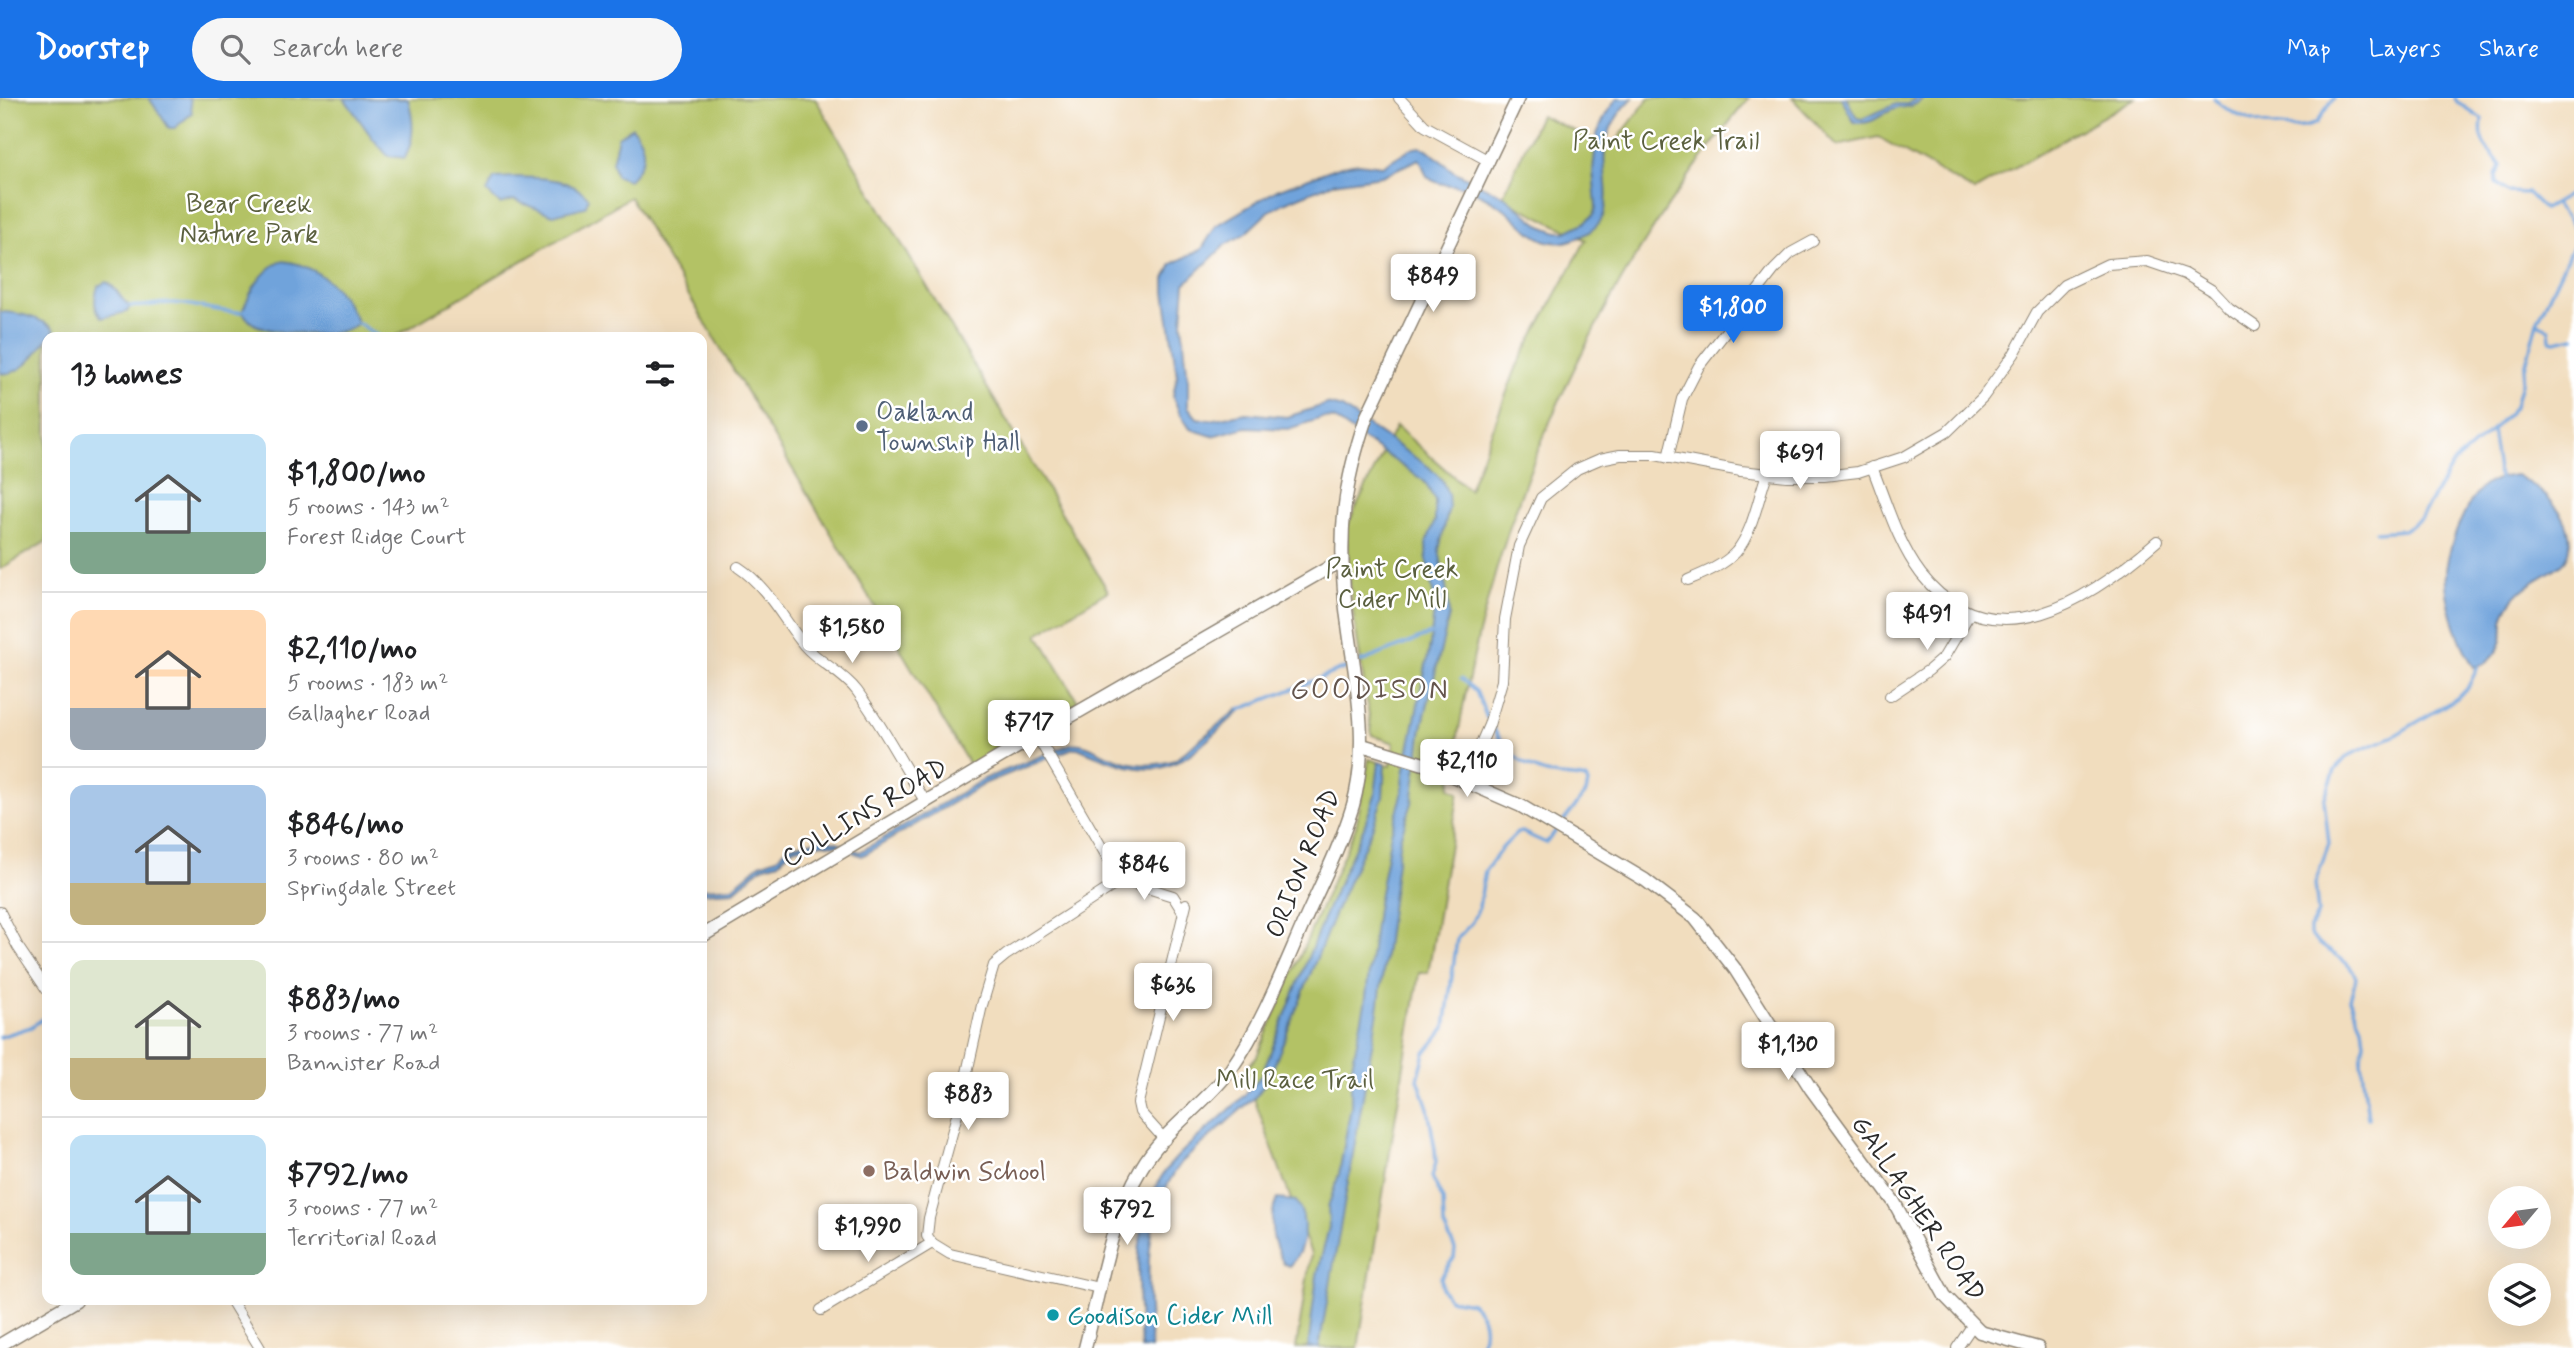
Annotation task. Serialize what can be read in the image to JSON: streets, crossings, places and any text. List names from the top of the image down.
{
  "streets": {
    "street": ["COLLINS ROAD", "ORION ROAD", "GALLAGHER ROAD"]
  },
  "crossings": [
    ["COLLINS ROAD", "ORION ROAD"],
    ["ORION ROAD", "GALLAGHER ROAD"]
  ],
  "districts": ["GOODISON"],
  "parks": [
    "Paint Creek Trail",
    "Bear Creek Nature Park",
    "Paint Creek Cider Mill",
    "Mill Race Trail"
  ],
  "places": ["Oakland Township Hall", "Baldwin School", "Goodison Cider Mill"],
  "north": "bottom left",
  "page": {
    "header": "Doorstep",
    "search": "Search here",
    "nav": ["Map", "Layers", "Share"],
    "price": [
      "$849",
      "$1,800",
      "$691",
      "$491",
      "$1,580",
      "$717",
      "$2,110",
      "$846",
      "$636",
      "$1,130",
      "$883",
      "$792",
      "$1,990"
    ],
    "heading": "13 homes",
    "list": [
      {
        "name": "$1,800/mo",
        "note": "5 rooms · 143 m² · Forest Ridge Court"
      },
      {
        "name": "$2,110/mo",
        "note": "5 rooms · 183 m² · Gallagher Road"
      },
      {
        "name": "$846/mo",
        "note": "3 rooms · 80 m² · Springdale Street"
      },
      {
        "name": "$883/mo",
        "note": "3 rooms · 77 m² · Bannister Road"
      },
      {
        "name": "$792/mo",
        "note": "3 rooms · 77 m² · Territorial Road"
      }
    ]
  }
}
